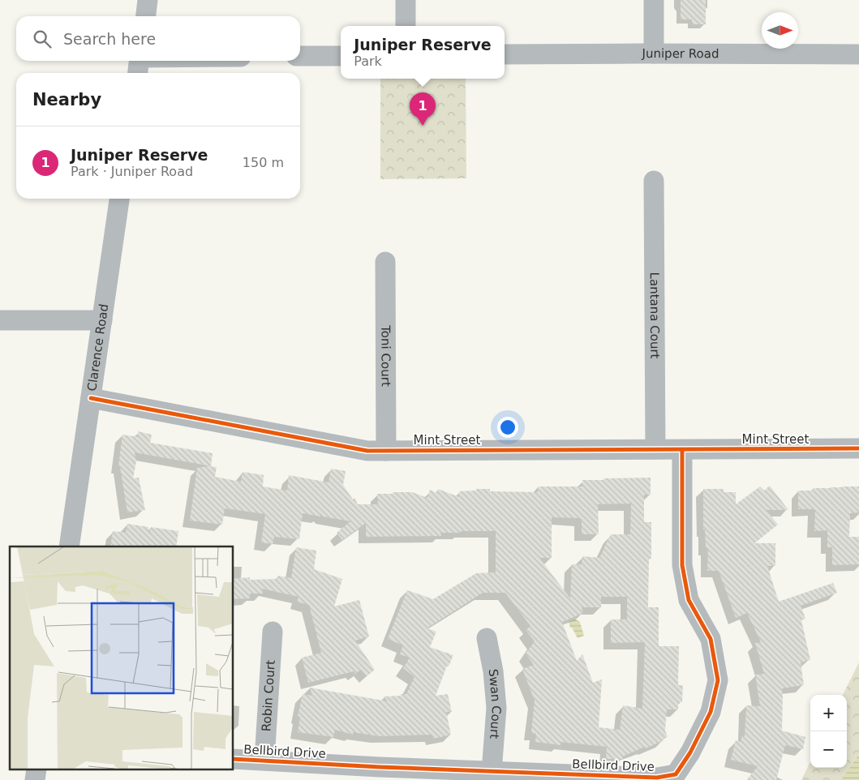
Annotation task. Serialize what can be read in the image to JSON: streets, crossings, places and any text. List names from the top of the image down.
{
  "streets": {
    "street": [
      "Juniper Road",
      "Lantana Court",
      "Clarence Road",
      "Toni Court",
      "Mint Street",
      "Robin Court",
      "Swan Court",
      "Bellbird Drive"
    ]
  },
  "crossings": [
    ["Lantana Court", "Mint Street"],
    ["Clarence Road", "Mint Street"],
    ["Toni Court", "Mint Street"],
    ["Mint Street", "Bellbird Drive"],
    ["Robin Court", "Bellbird Drive"],
    ["Swan Court", "Bellbird Drive"]
  ],
  "north": "right",
  "page": {
    "search": "Search here",
    "popup": ["Juniper Reserve", "Park"],
    "heading": "Nearby",
    "pins": "1",
    "list": [
      {
        "mark": "1",
        "name": "Juniper Reserve",
        "note": "Park · Juniper Road",
        "value": "150 m"
      }
    ],
    "map_buttons": ["+", "−"]
  }
}
